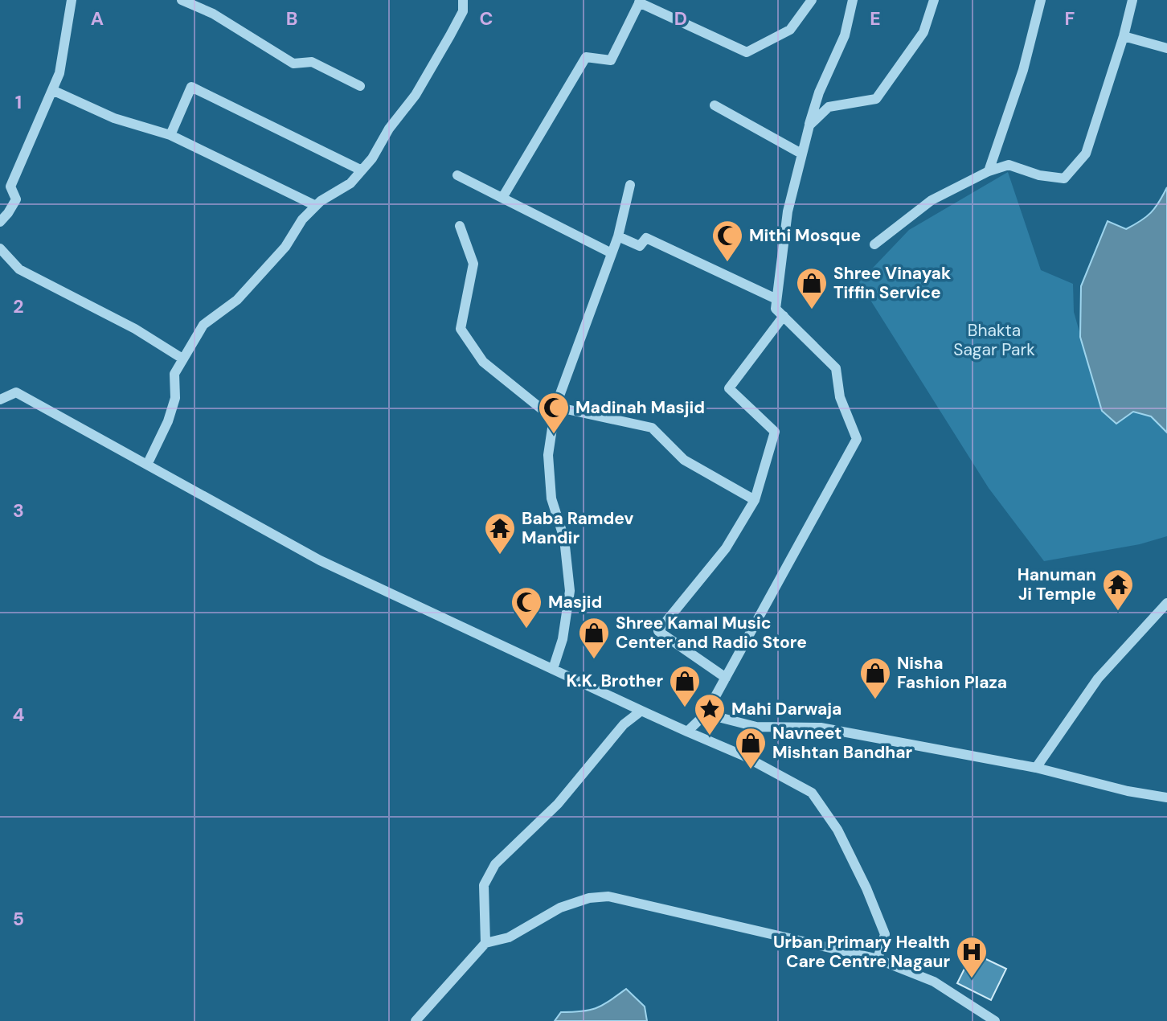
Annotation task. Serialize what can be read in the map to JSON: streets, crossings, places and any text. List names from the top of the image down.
{
  "parks": ["Bhakta Sagar Park"],
  "places": {
    "mosque": ["Mithi Mosque", "Madinah Masjid", "Masjid"],
    "shop": [
      "Shree Vinayak Tiffin Service",
      "Shree Kamal Music Center and Radio Store",
      "Nisha Fashion Plaza",
      "K.K. Brother",
      "Navneet Mishtan Bandhar"
    ],
    "temple": ["Baba Ramdev Mandir", "Hanuman Ji Temple"],
    "place": ["Mahi Darwaja"],
    "hospital": ["Urban Primary Health Care Centre Nagaur"]
  },
  "grid": {
    "columns": [
      "A",
      "B",
      "C",
      "D",
      "E",
      "F"
    ],
    "rows": [
      "1",
      "2",
      "3",
      "4",
      "5"
    ]
  }
}
